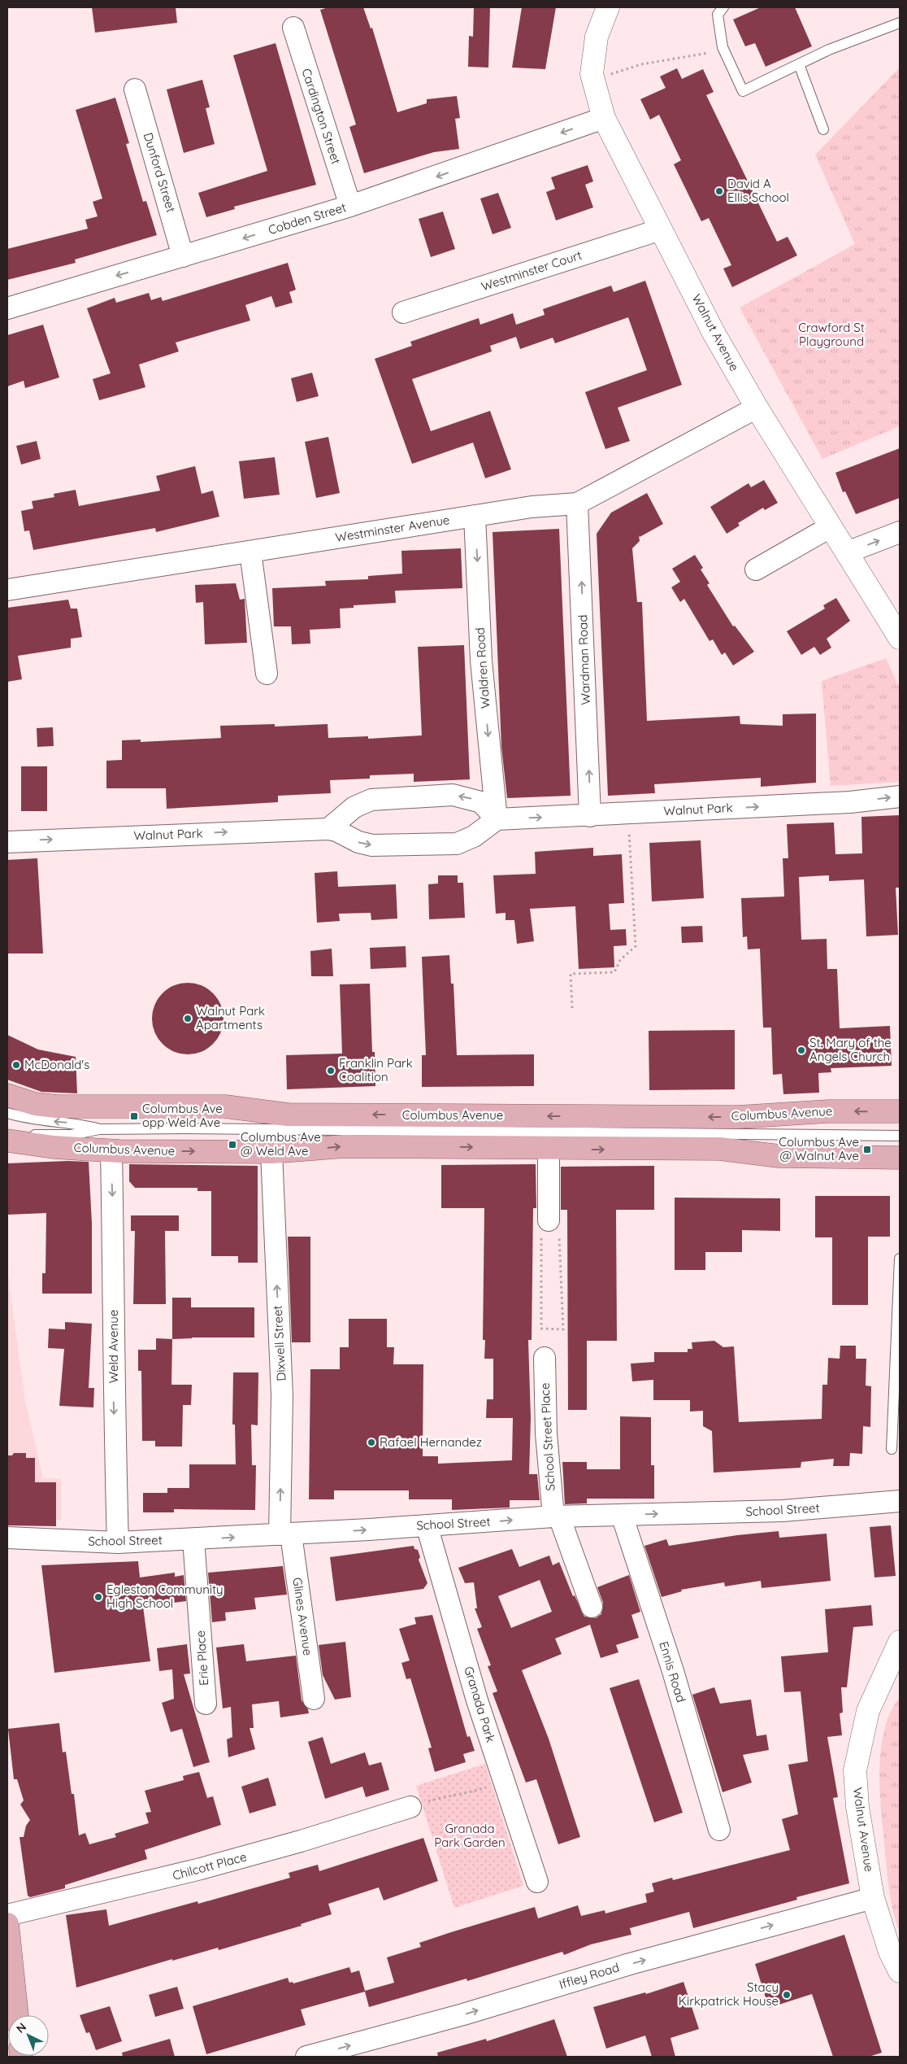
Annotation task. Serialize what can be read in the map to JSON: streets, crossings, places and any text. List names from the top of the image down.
{
  "streets": {
    "main road": ["Columbus Avenue"],
    "street": [
      "Cardington Street",
      "Dunford Street",
      "Cobden Street",
      "Westminster Court",
      "Walnut Avenue",
      "Westminster Avenue",
      "Wardman Road",
      "Waldren Road",
      "Walnut Park",
      "Dixwell Street",
      "Weld Avenue",
      "School Street Place",
      "School Street",
      "Glines Avenue",
      "Erie Place",
      "Ennis Road",
      "Granada Park",
      "Chilcott Place",
      "Iffley Road"
    ]
  },
  "crossings": [
    ["Cardington Street", "Cobden Street"],
    ["Dunford Street", "Cobden Street"],
    ["Cobden Street", "Walnut Avenue"],
    ["Westminster Court", "Walnut Avenue"],
    ["Walnut Avenue", "Westminster Avenue"],
    ["Walnut Avenue", "Iffley Road"],
    ["Westminster Avenue", "Wardman Road"],
    ["Westminster Avenue", "Waldren Road"],
    ["Wardman Road", "Walnut Park"],
    ["Waldren Road", "Walnut Park"],
    ["Columbus Avenue", "Dixwell Street"],
    ["Columbus Avenue", "Weld Avenue"],
    ["Dixwell Street", "School Street"],
    ["Dixwell Street", "Glines Avenue"],
    ["Weld Avenue", "School Street"],
    ["School Street Place", "School Street"],
    ["School Street", "Glines Avenue"],
    ["School Street", "Erie Place"],
    ["School Street", "Ennis Road"],
    ["School Street", "Granada Park"]
  ],
  "one_way": [
    "Cobden Street",
    "Wardman Road",
    "Waldren Road",
    "Walnut Park",
    "Dixwell Street",
    "Weld Avenue",
    "School Street",
    "Iffley Road"
  ],
  "parks": ["Crawford St Playground", "Granada Park Garden"],
  "places": {
    "other": [
      "David A Ellis School",
      "Walnut Park Apartments",
      "St. Mary of the Angels Church",
      "McDonald's",
      "Franklin Park Coalition",
      "Rafael Hernandez",
      "Egleston Community High School",
      "Stacy Kirkpatrick House"
    ],
    "transit": ["Columbus Ave opp Weld Ave", "Columbus Ave @ Weld Ave", "Columbus Ave @ Walnut Ave"]
  },
  "north": "top left"
}
